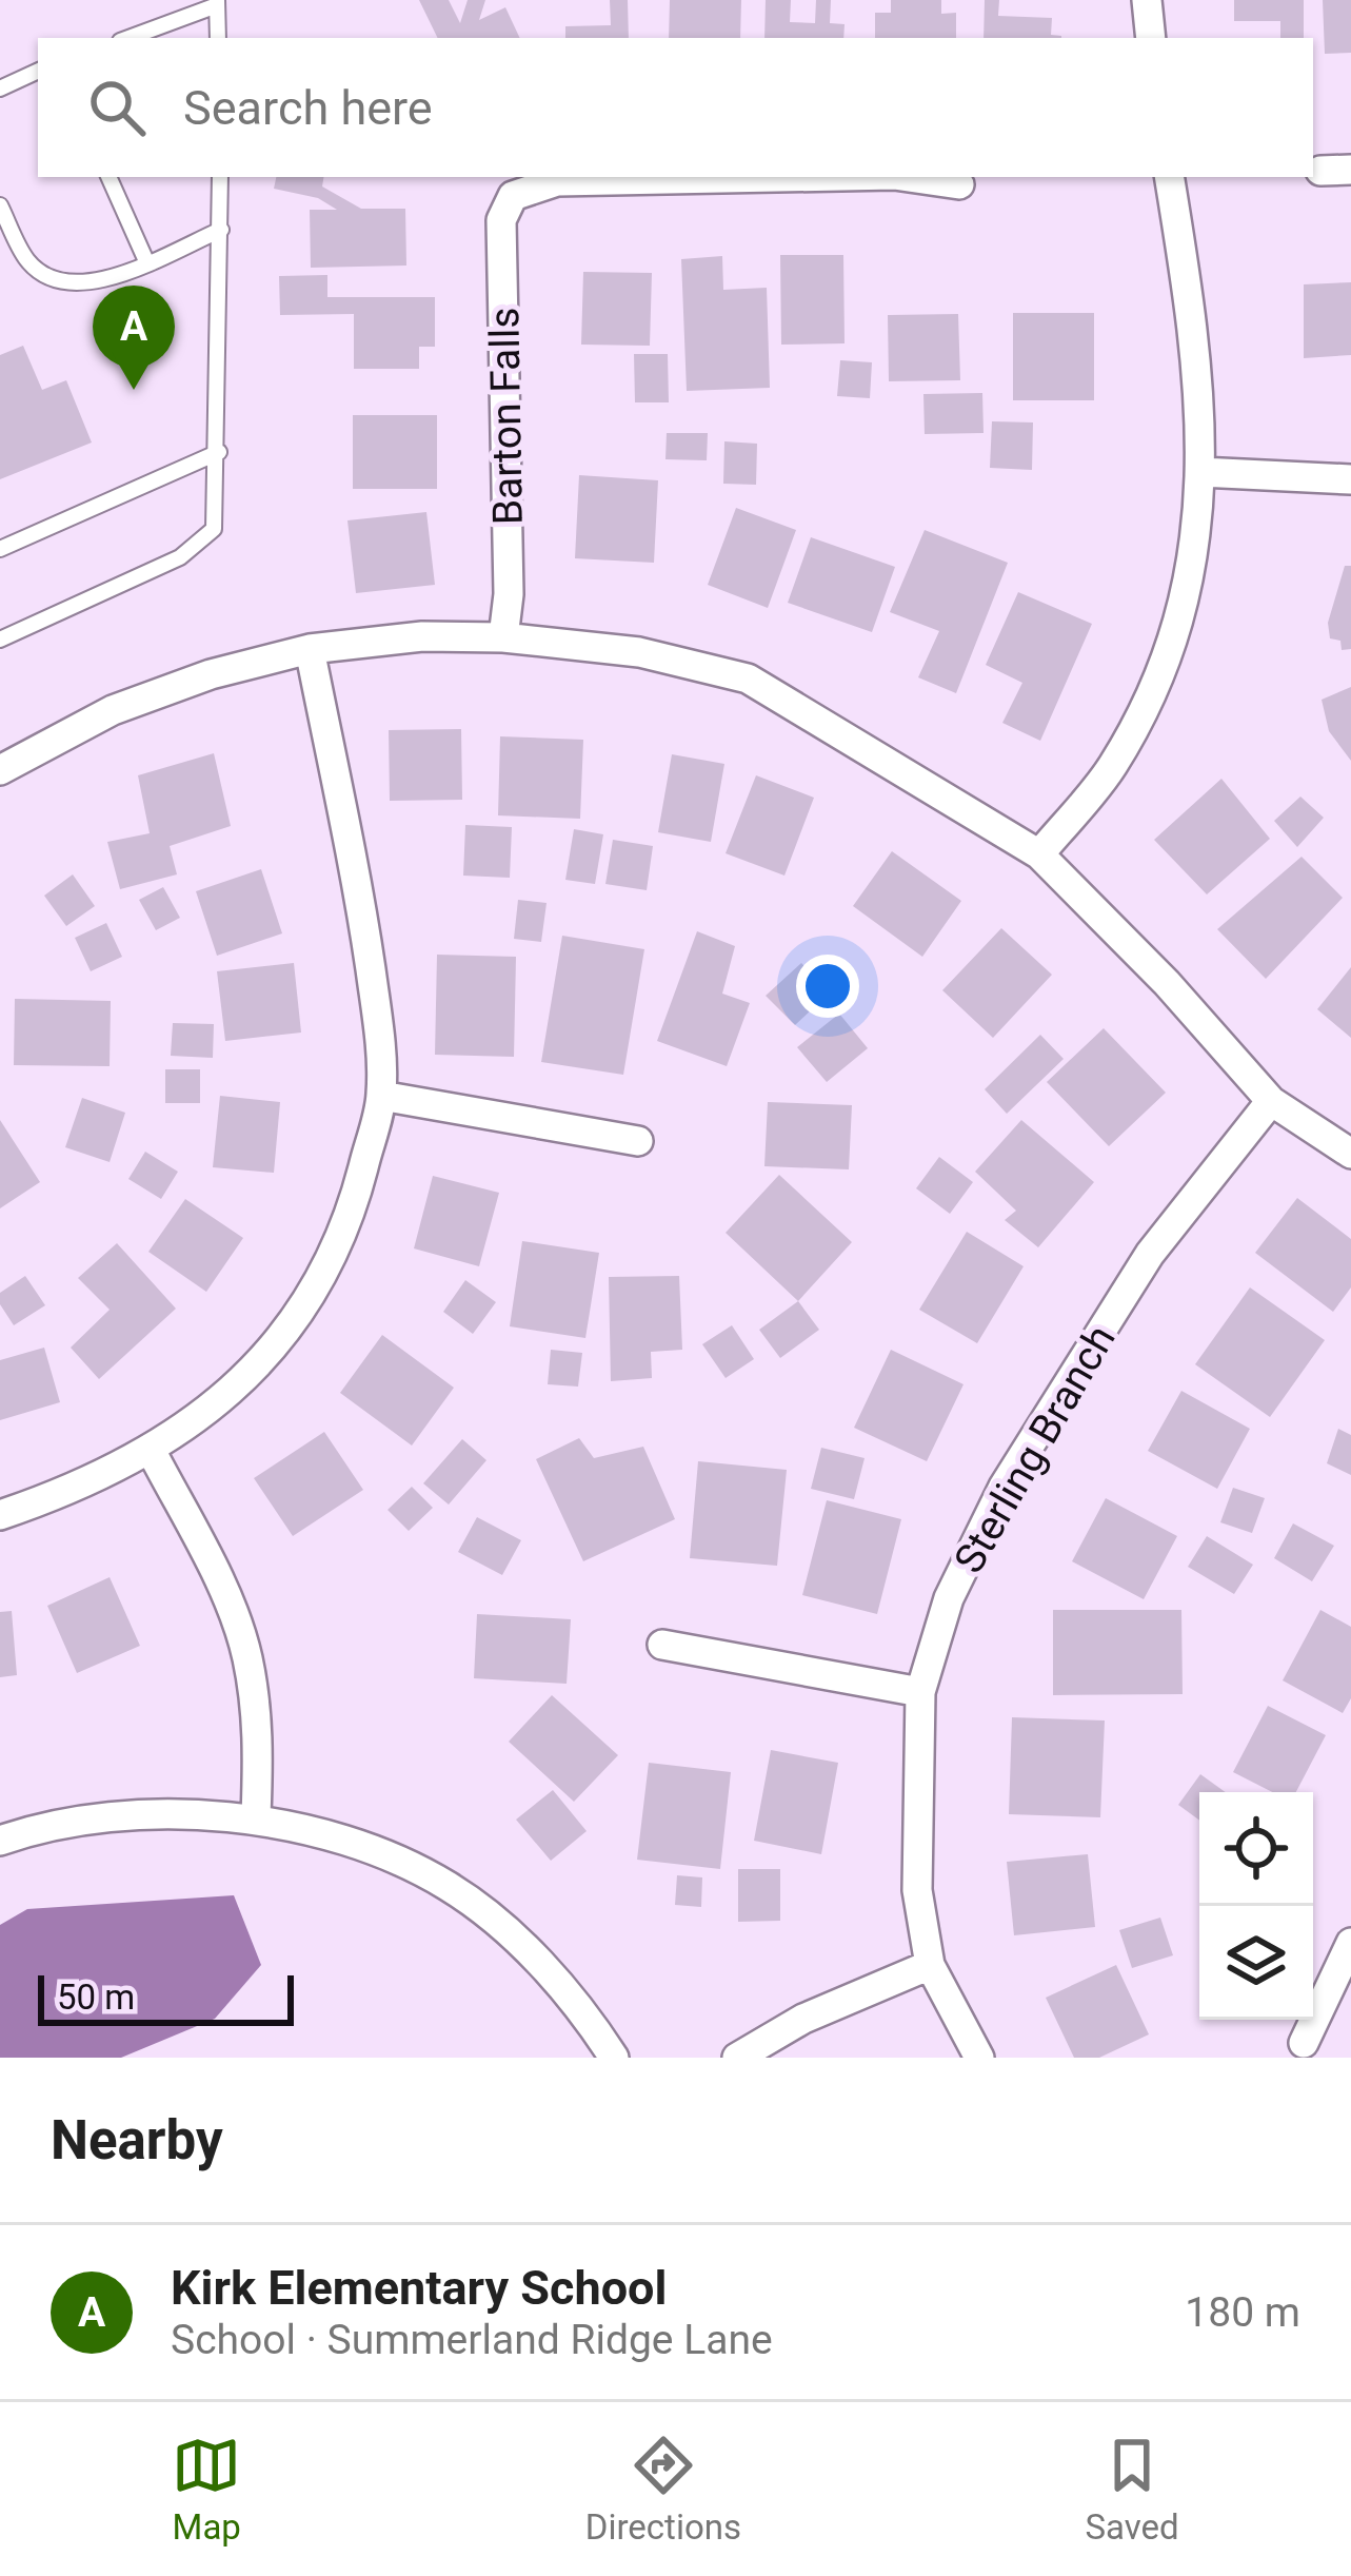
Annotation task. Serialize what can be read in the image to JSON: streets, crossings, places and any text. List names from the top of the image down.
{
  "streets": {
    "street": ["Barton Falls", "Sterling Branch"]
  },
  "scale_bar": "50 m",
  "page": {
    "search": "Search here",
    "pins": "A",
    "scale": "50 m",
    "heading": "Nearby",
    "list": [
      {
        "mark": "A",
        "name": "Kirk Elementary School",
        "note": "School · Summerland Ridge Lane",
        "value": "180 m"
      }
    ],
    "nav": ["Map", "Directions", "Saved"]
  }
}
